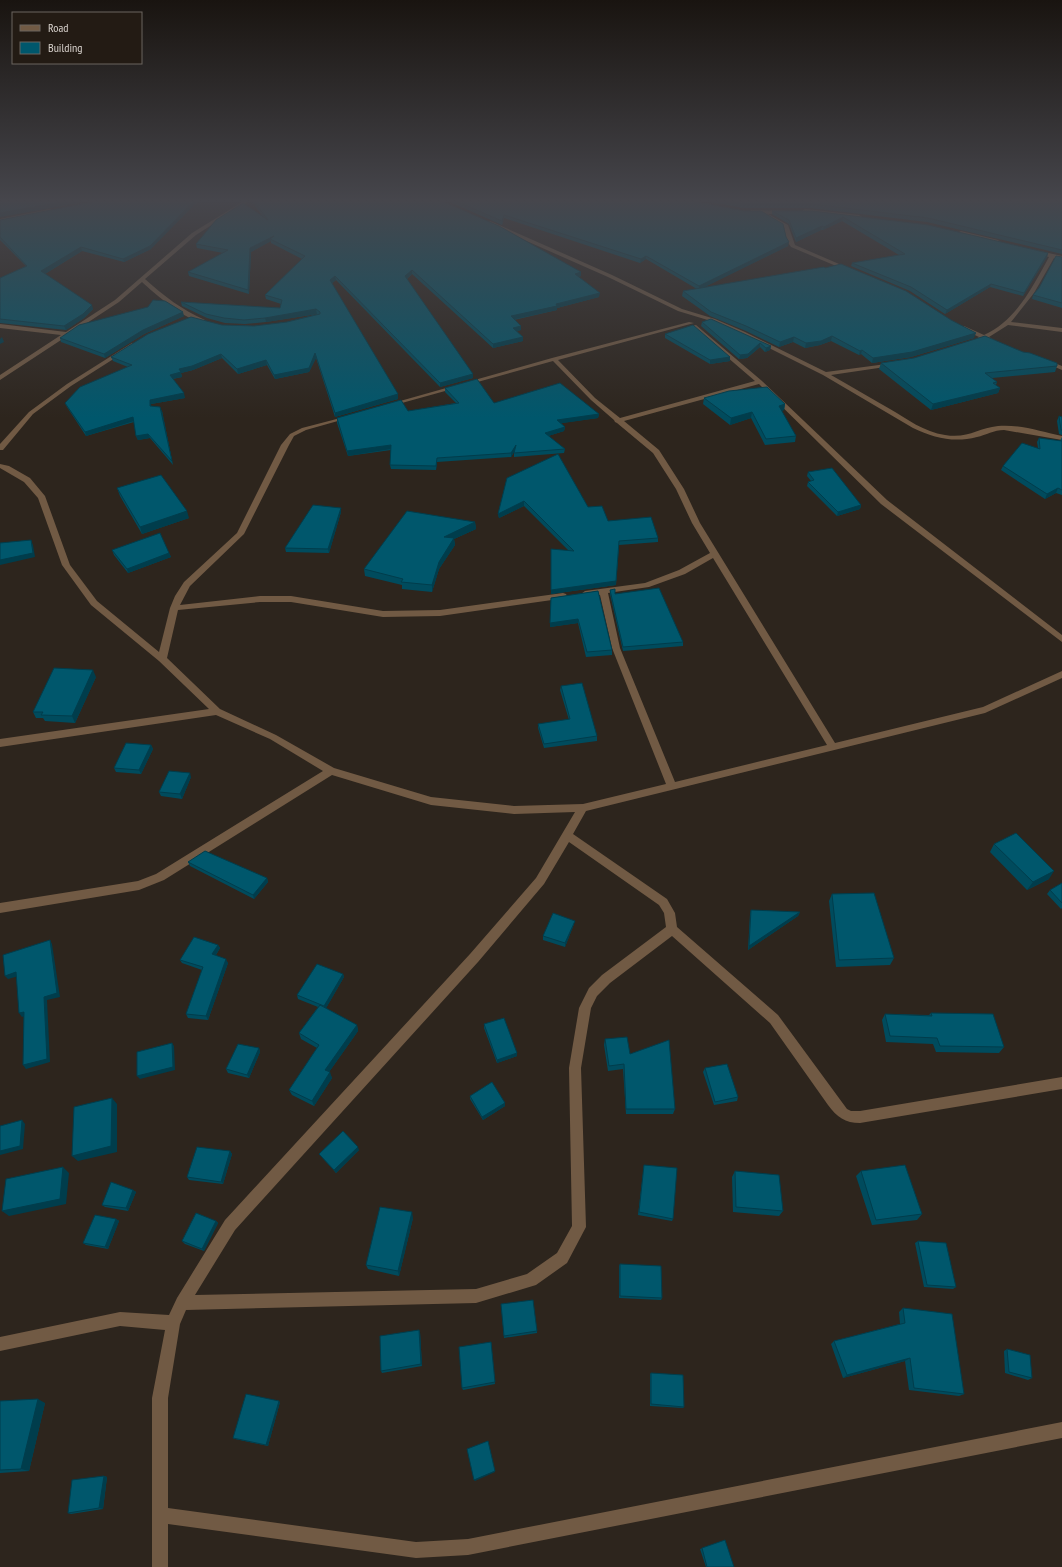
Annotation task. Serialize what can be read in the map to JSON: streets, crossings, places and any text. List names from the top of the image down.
{
  "legend": ["Road", "Building"]
}
